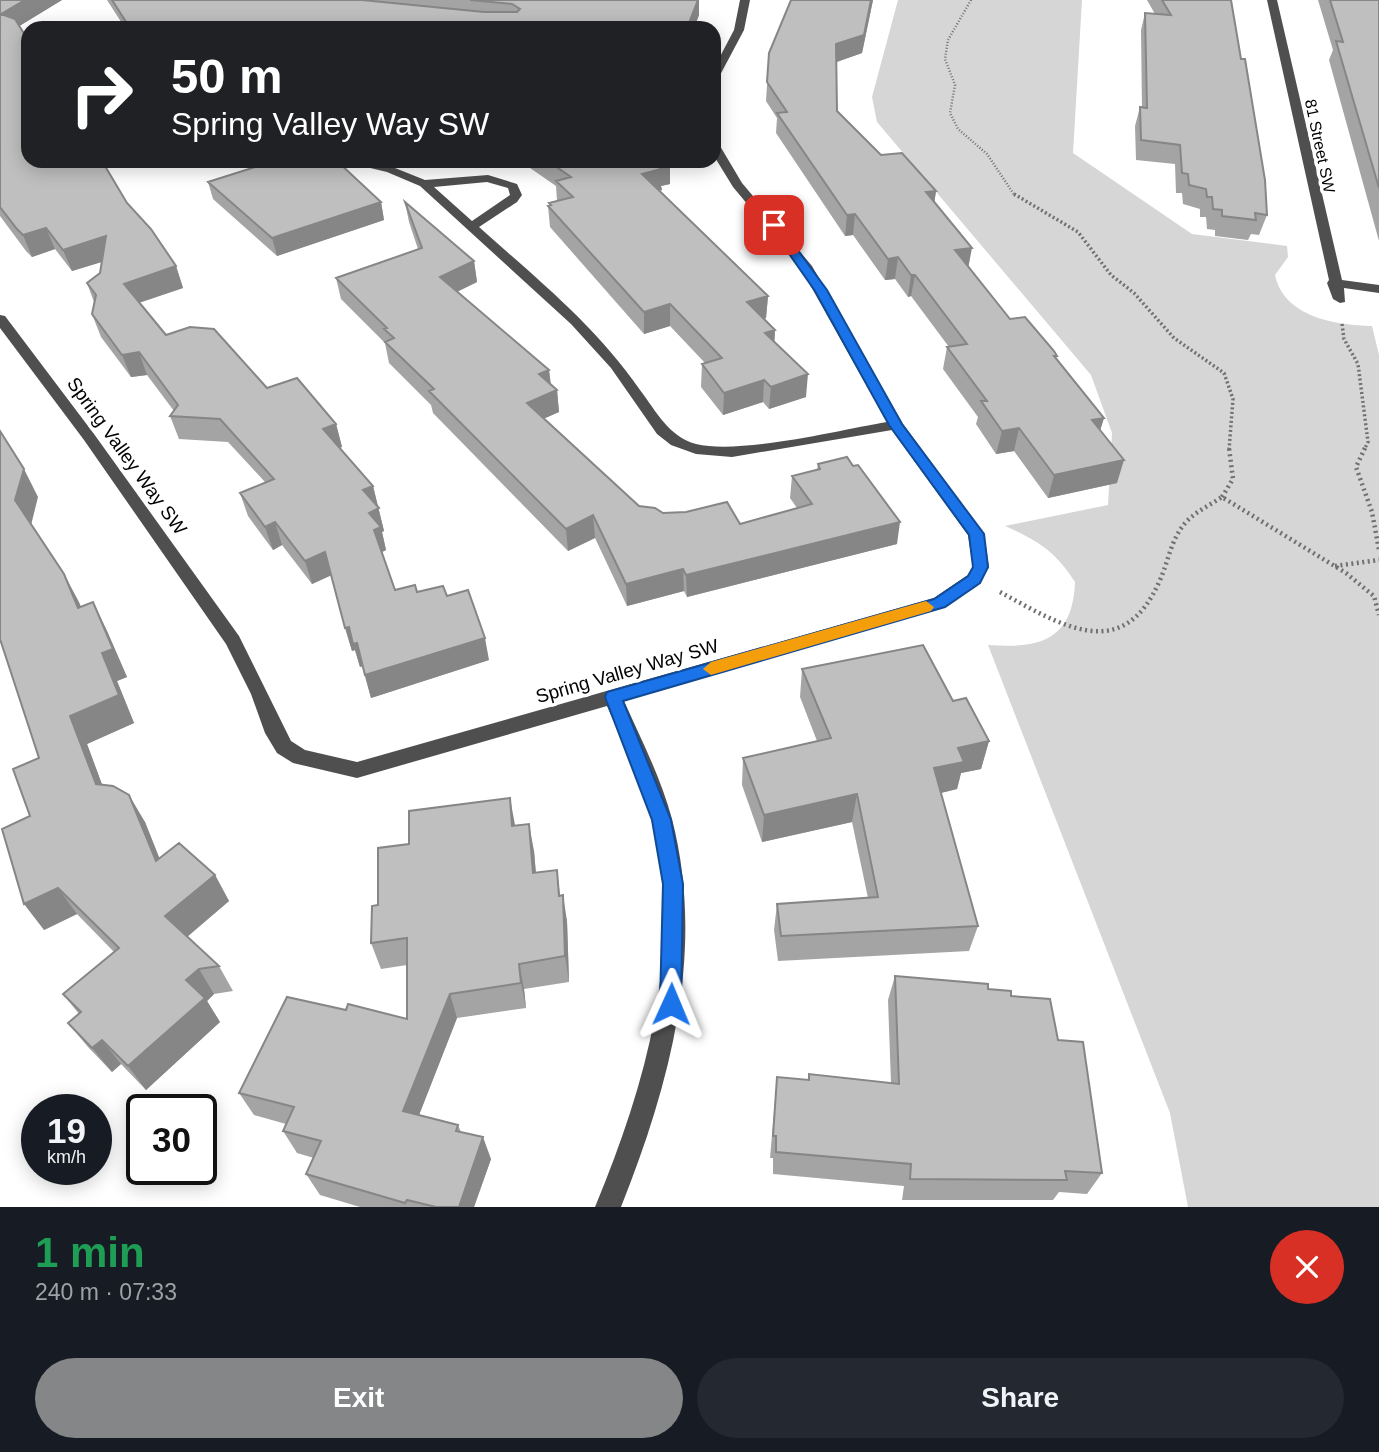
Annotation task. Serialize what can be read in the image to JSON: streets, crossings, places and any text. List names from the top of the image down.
{
  "streets": {
    "street": ["81 Street SW", "Spring Valley Way SW"]
  },
  "page": {
    "turn": ["50 m", "Spring Valley Way SW"],
    "speed": "19 km/h",
    "limit": "30",
    "heading": ["1 min", "240 m · 07:33"],
    "buttons": ["Exit", "Share"]
  }
}
